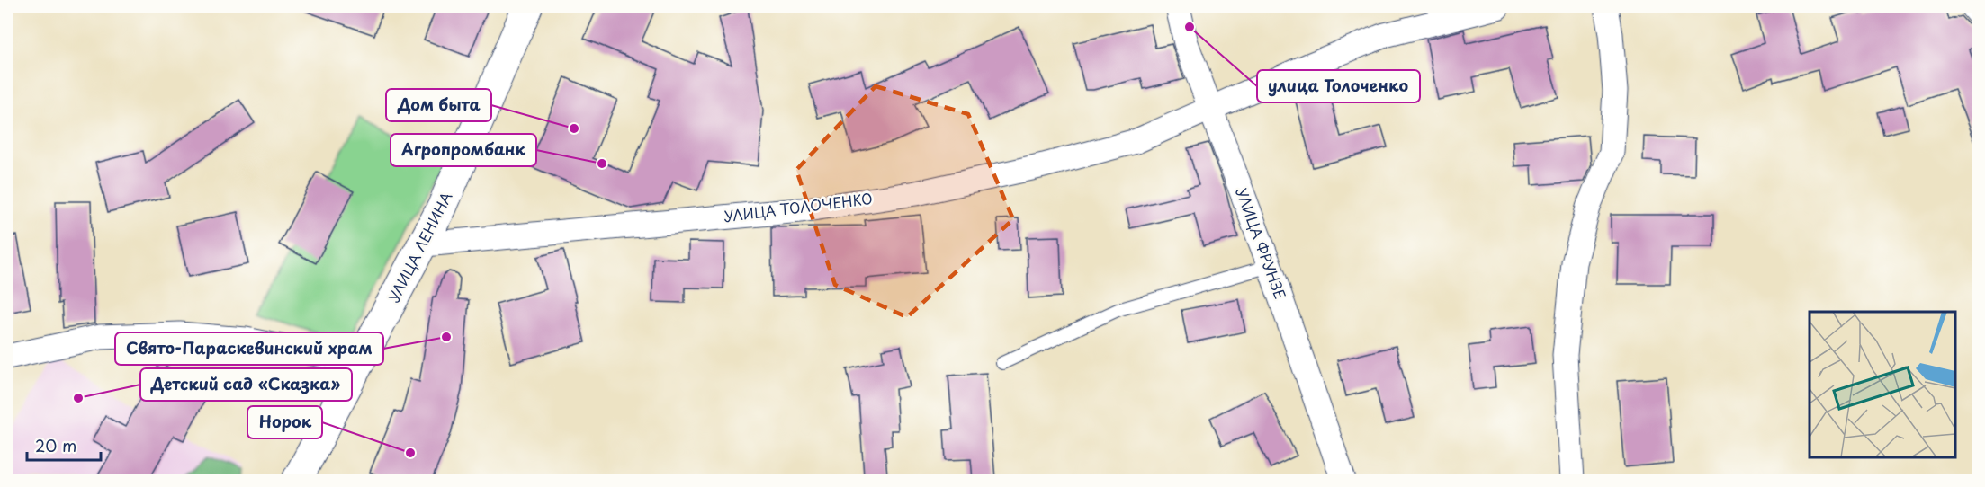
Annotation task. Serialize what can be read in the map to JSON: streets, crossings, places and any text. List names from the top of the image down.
{
  "streets": {
    "street": ["УЛИЦА ТОЛОЧЕНКО", "УЛИЦА ФРУНЗЕ", "УЛИЦА ЛЕНИНА"]
  },
  "crossings": [
    ["УЛИЦА ТОЛОЧЕНКО", "УЛИЦА ФРУНЗЕ"],
    ["УЛИЦА ТОЛОЧЕНКО", "УЛИЦА ЛЕНИНА"]
  ],
  "places": [
    "улица Толоченко",
    "Дом быта",
    "Агропромбанк",
    "Свято-Параскевинский храм",
    "Детский сад «Сказка»",
    "Норок"
  ],
  "scale_bar": "20 m"
}
